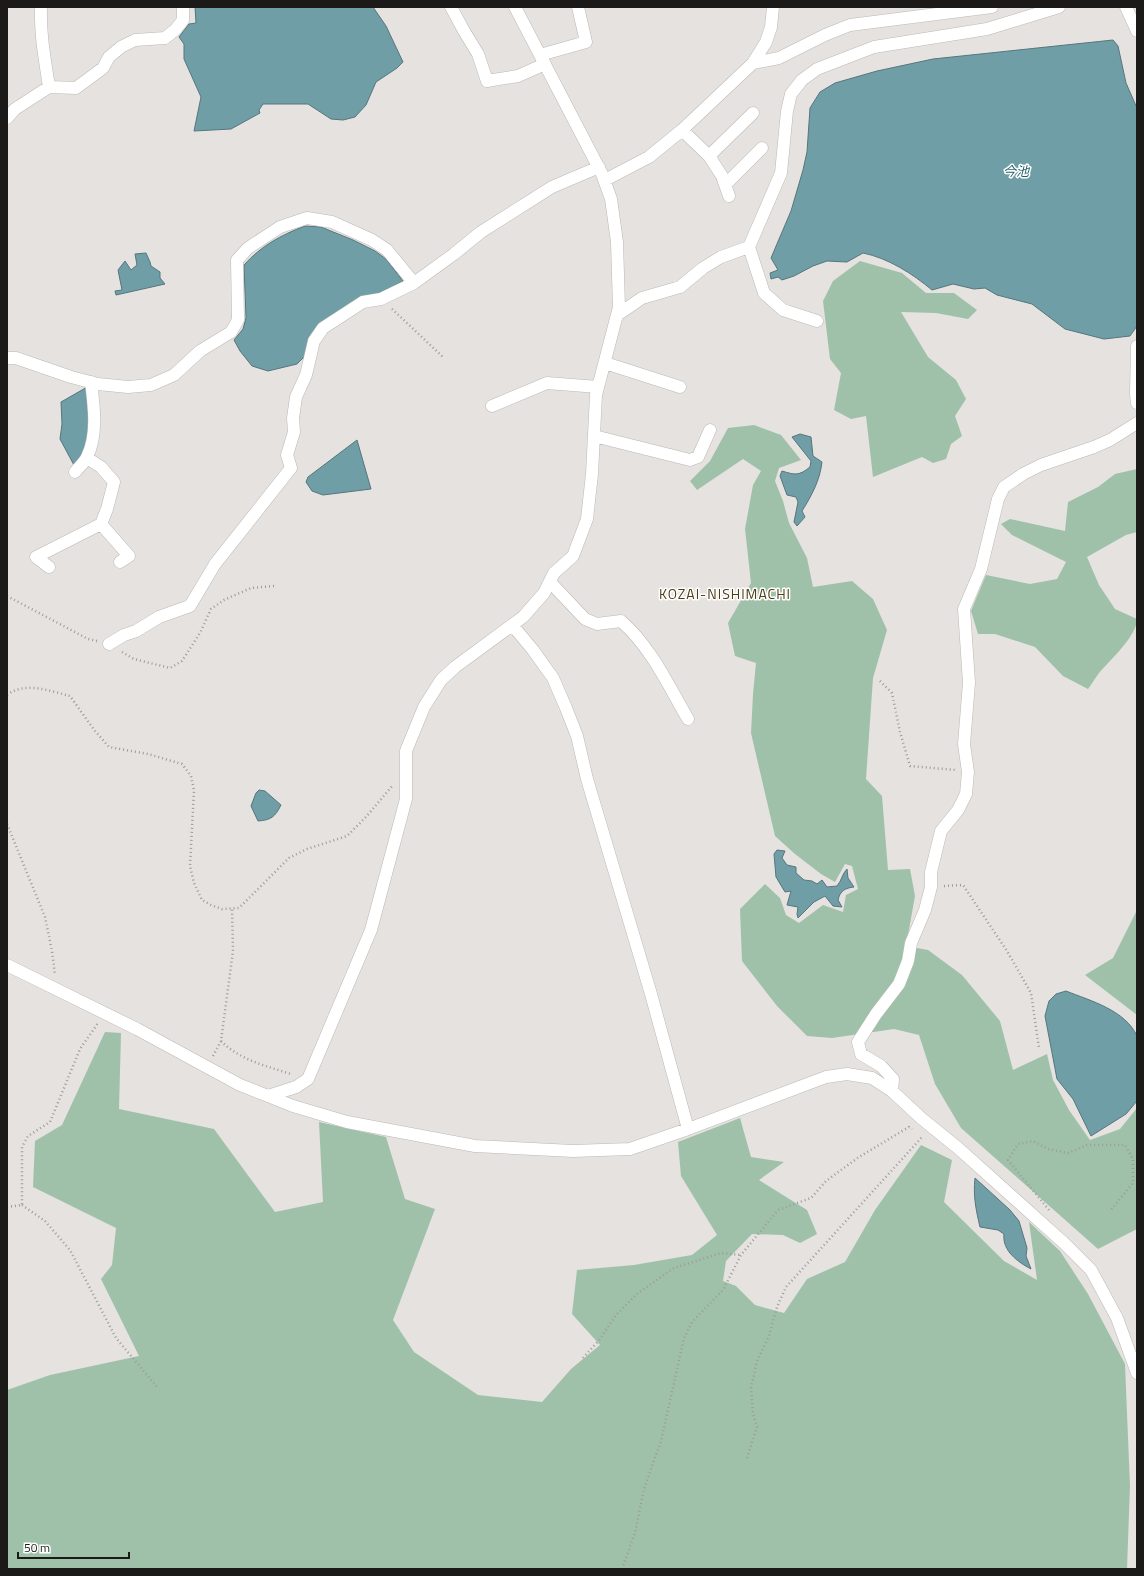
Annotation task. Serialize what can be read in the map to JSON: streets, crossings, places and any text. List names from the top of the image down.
{
  "districts": ["KOZAI-NISHIMACHI"],
  "water": ["今池"],
  "scale_bar": "50 m"
}
